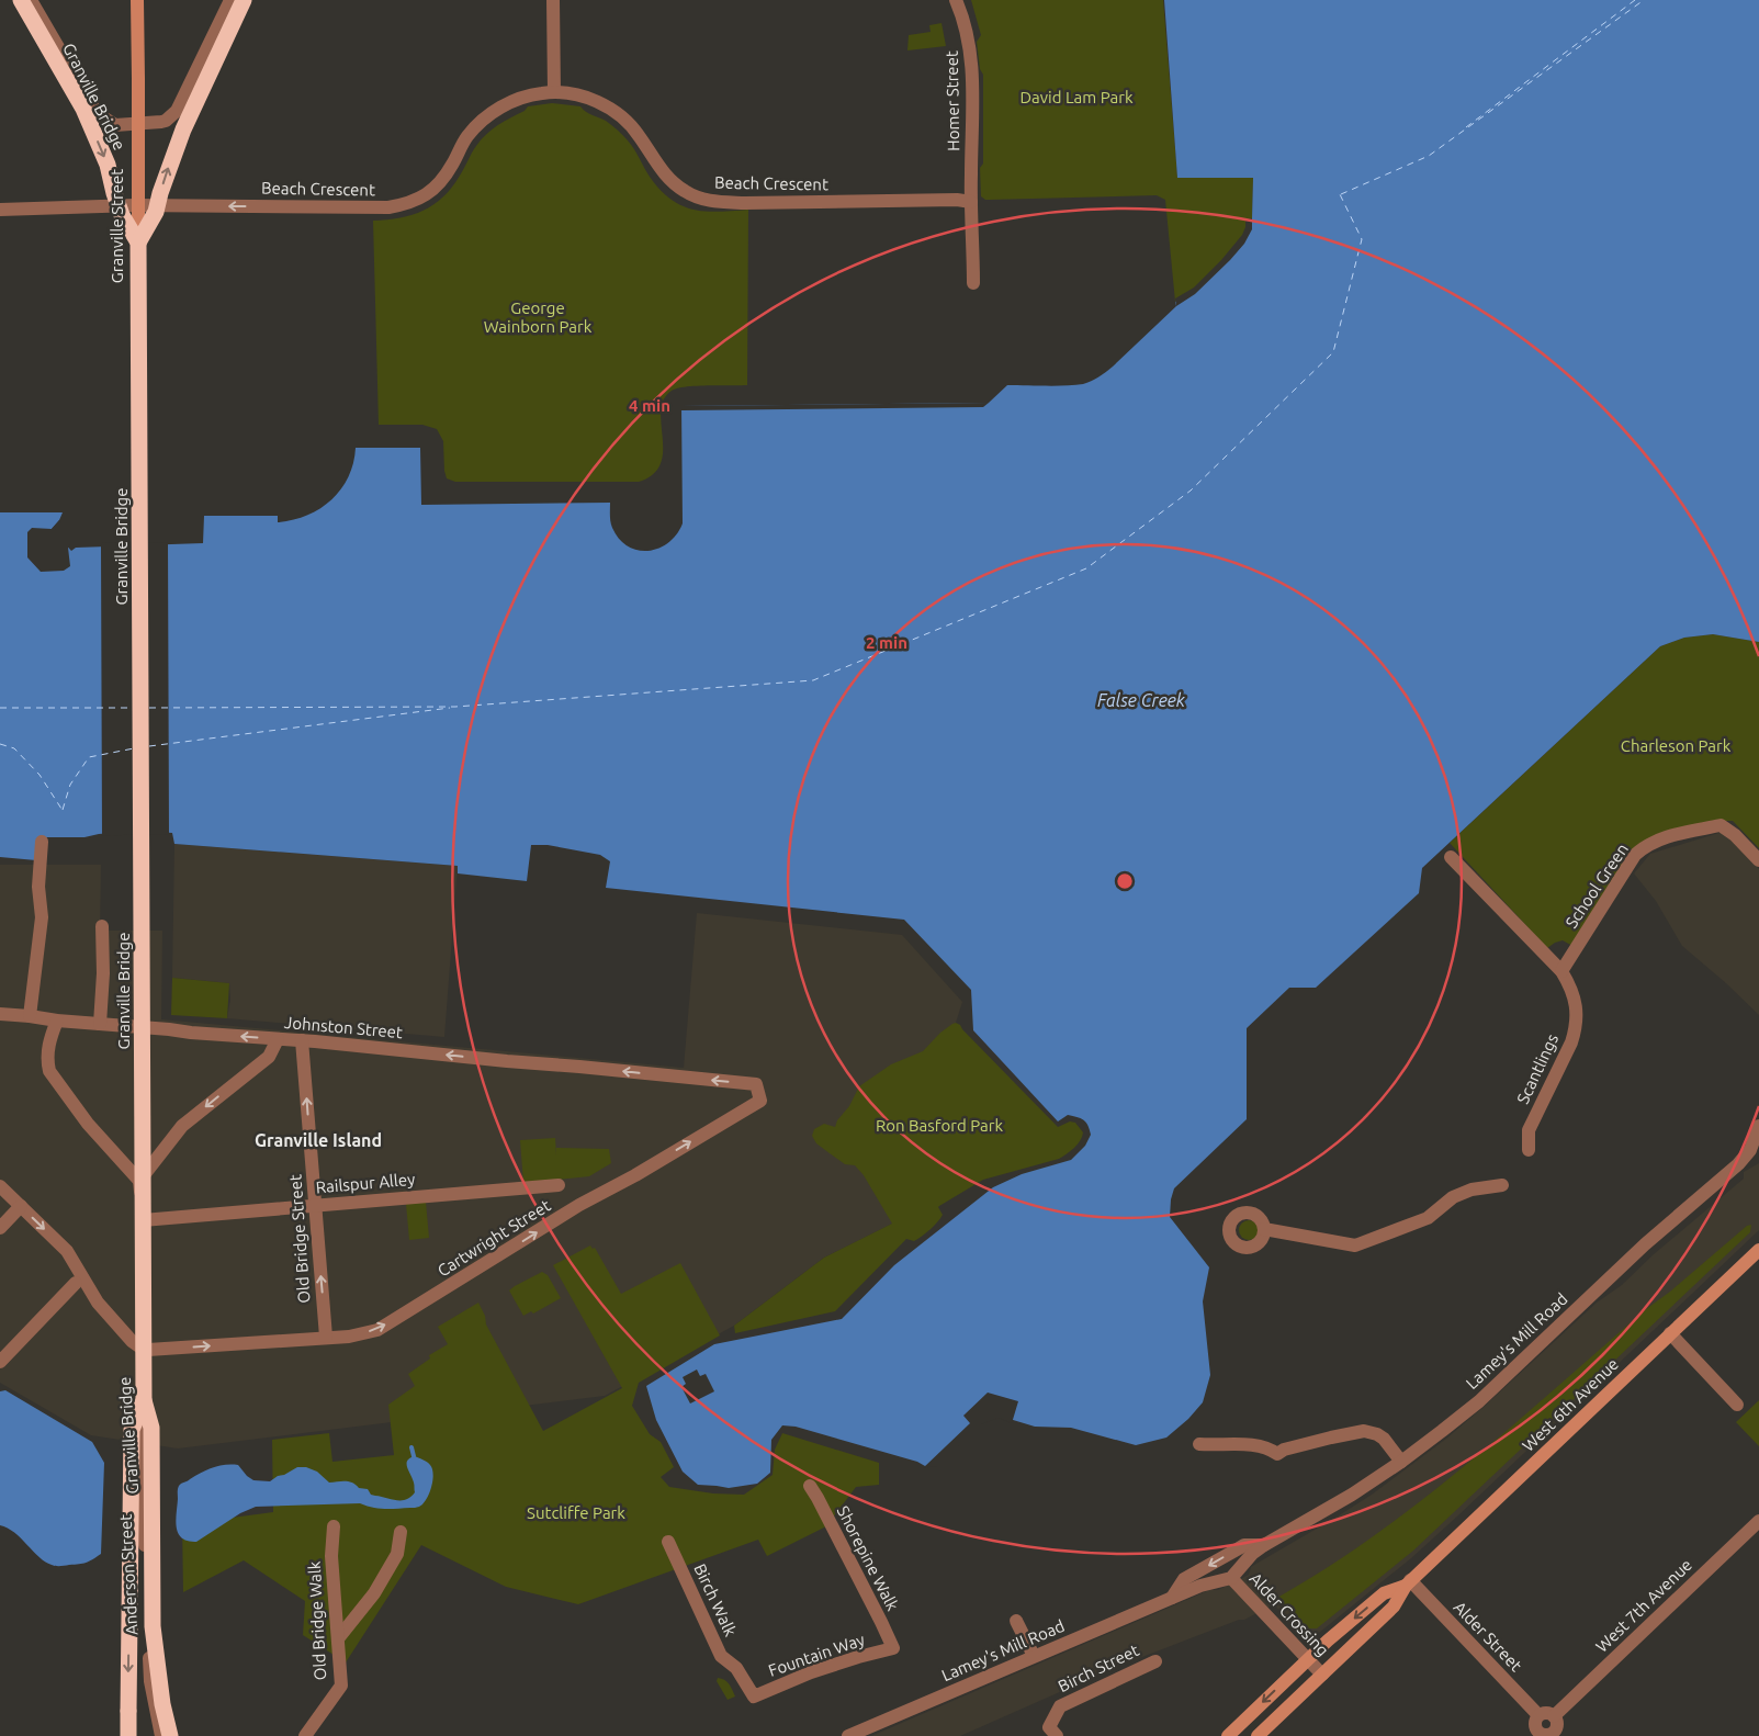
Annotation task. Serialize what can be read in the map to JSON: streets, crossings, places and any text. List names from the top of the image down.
{
  "streets": {
    "highway": ["Granville Bridge"],
    "main road": ["West 6th Avenue"],
    "street": [
      "Homer Street",
      "Beach Crescent",
      "Granville Street",
      "School Green",
      "Johnston Street",
      "Scantlings",
      "Railspur Alley",
      "Cartwright Street",
      "Old Bridge Street",
      "Lamey's Mill Road",
      "Shorepine Walk",
      "Anderson Street",
      "Birch Walk",
      "West 7th Avenue",
      "Alder Crossing",
      "Old Bridge Walk",
      "Alder Street",
      "Fountain Way",
      "Birch Street"
    ]
  },
  "crossings": [
    ["Granville Bridge", "Granville Street"],
    ["Homer Street", "Beach Crescent"],
    ["Beach Crescent", "Granville Street"],
    ["School Green", "Scantlings"],
    ["Johnston Street", "Cartwright Street"],
    ["Johnston Street", "Old Bridge Street"],
    ["Railspur Alley", "Old Bridge Street"],
    ["Railspur Alley", "Anderson Street"],
    ["Cartwright Street", "Old Bridge Street"],
    ["Cartwright Street", "Anderson Street"],
    ["Lamey's Mill Road", "Alder Crossing"],
    ["West 6th Avenue", "Alder Crossing"],
    ["West 6th Avenue", "Alder Street"],
    ["Shorepine Walk", "Fountain Way"],
    ["Birch Walk", "Fountain Way"],
    ["West 7th Avenue", "Alder Street"]
  ],
  "one_way": ["Beach Crescent", "Johnston Street", "Old Bridge Street"],
  "districts": ["Granville Island"],
  "water": ["False Creek"],
  "parks": [
    "David Lam Park",
    "George Wainborn Park",
    "Charleson Park",
    "Ron Basford Park",
    "Sutcliffe Park"
  ],
  "rings": ["4 min", "2 min"]
}
